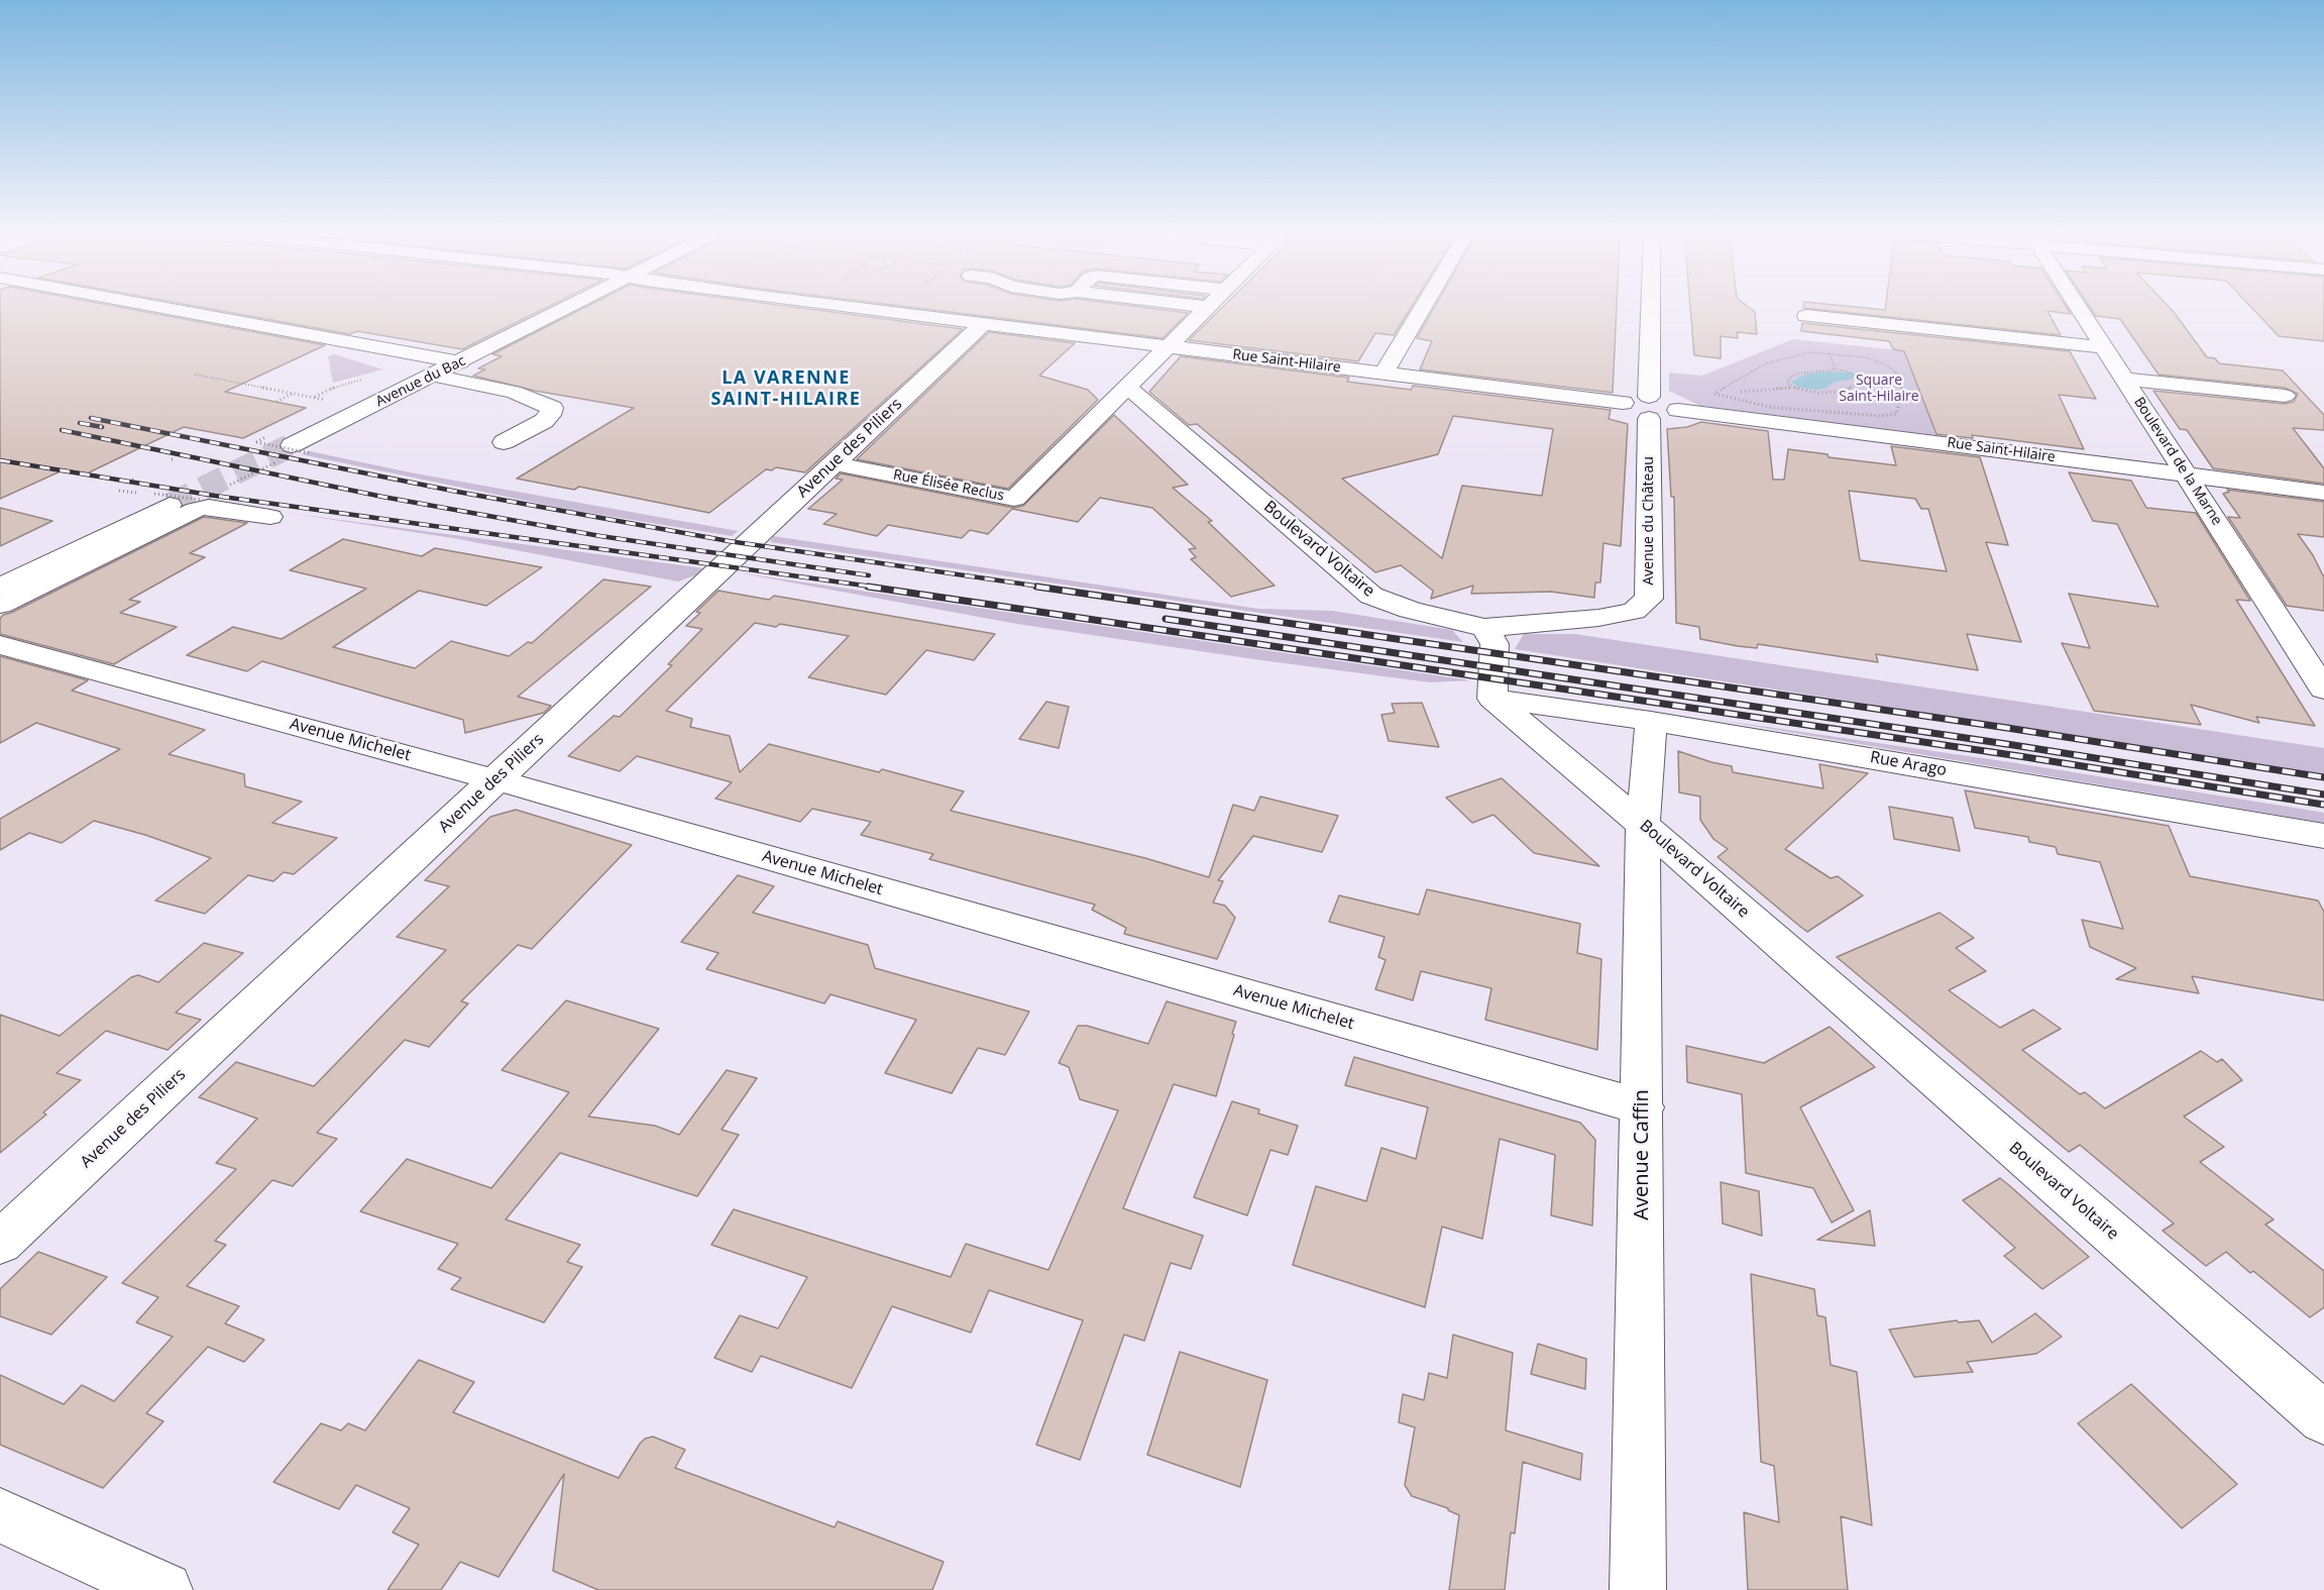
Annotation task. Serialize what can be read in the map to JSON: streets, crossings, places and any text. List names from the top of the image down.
{
  "streets": {
    "street": [
      "Rue Saint-Hilaire",
      "Avenue du Bac",
      "Avenue des Piliers",
      "Boulevard de la Marne",
      "Rue Élisée Reclus",
      "Avenue du Château",
      "Boulevard Voltaire",
      "Avenue Michelet",
      "Rue Arago",
      "Avenue Caffin"
    ]
  },
  "crossings": [
    ["Rue Saint-Hilaire", "Avenue des Piliers"],
    ["Rue Saint-Hilaire", "Boulevard de la Marne"],
    ["Rue Saint-Hilaire", "Avenue du Château"],
    ["Avenue des Piliers", "Rue Élisée Reclus"],
    ["Avenue des Piliers", "Avenue Michelet"],
    ["Rue Élisée Reclus", "Boulevard Voltaire"],
    ["Avenue du Château", "Boulevard Voltaire"],
    ["Boulevard Voltaire", "Rue Arago"],
    ["Boulevard Voltaire", "Avenue Caffin"],
    ["Avenue Michelet", "Avenue Caffin"],
    ["Rue Arago", "Avenue Caffin"]
  ],
  "districts": ["LA VARENNE SAINT-HILAIRE"],
  "parks": ["Square Saint-Hilaire"]
}
